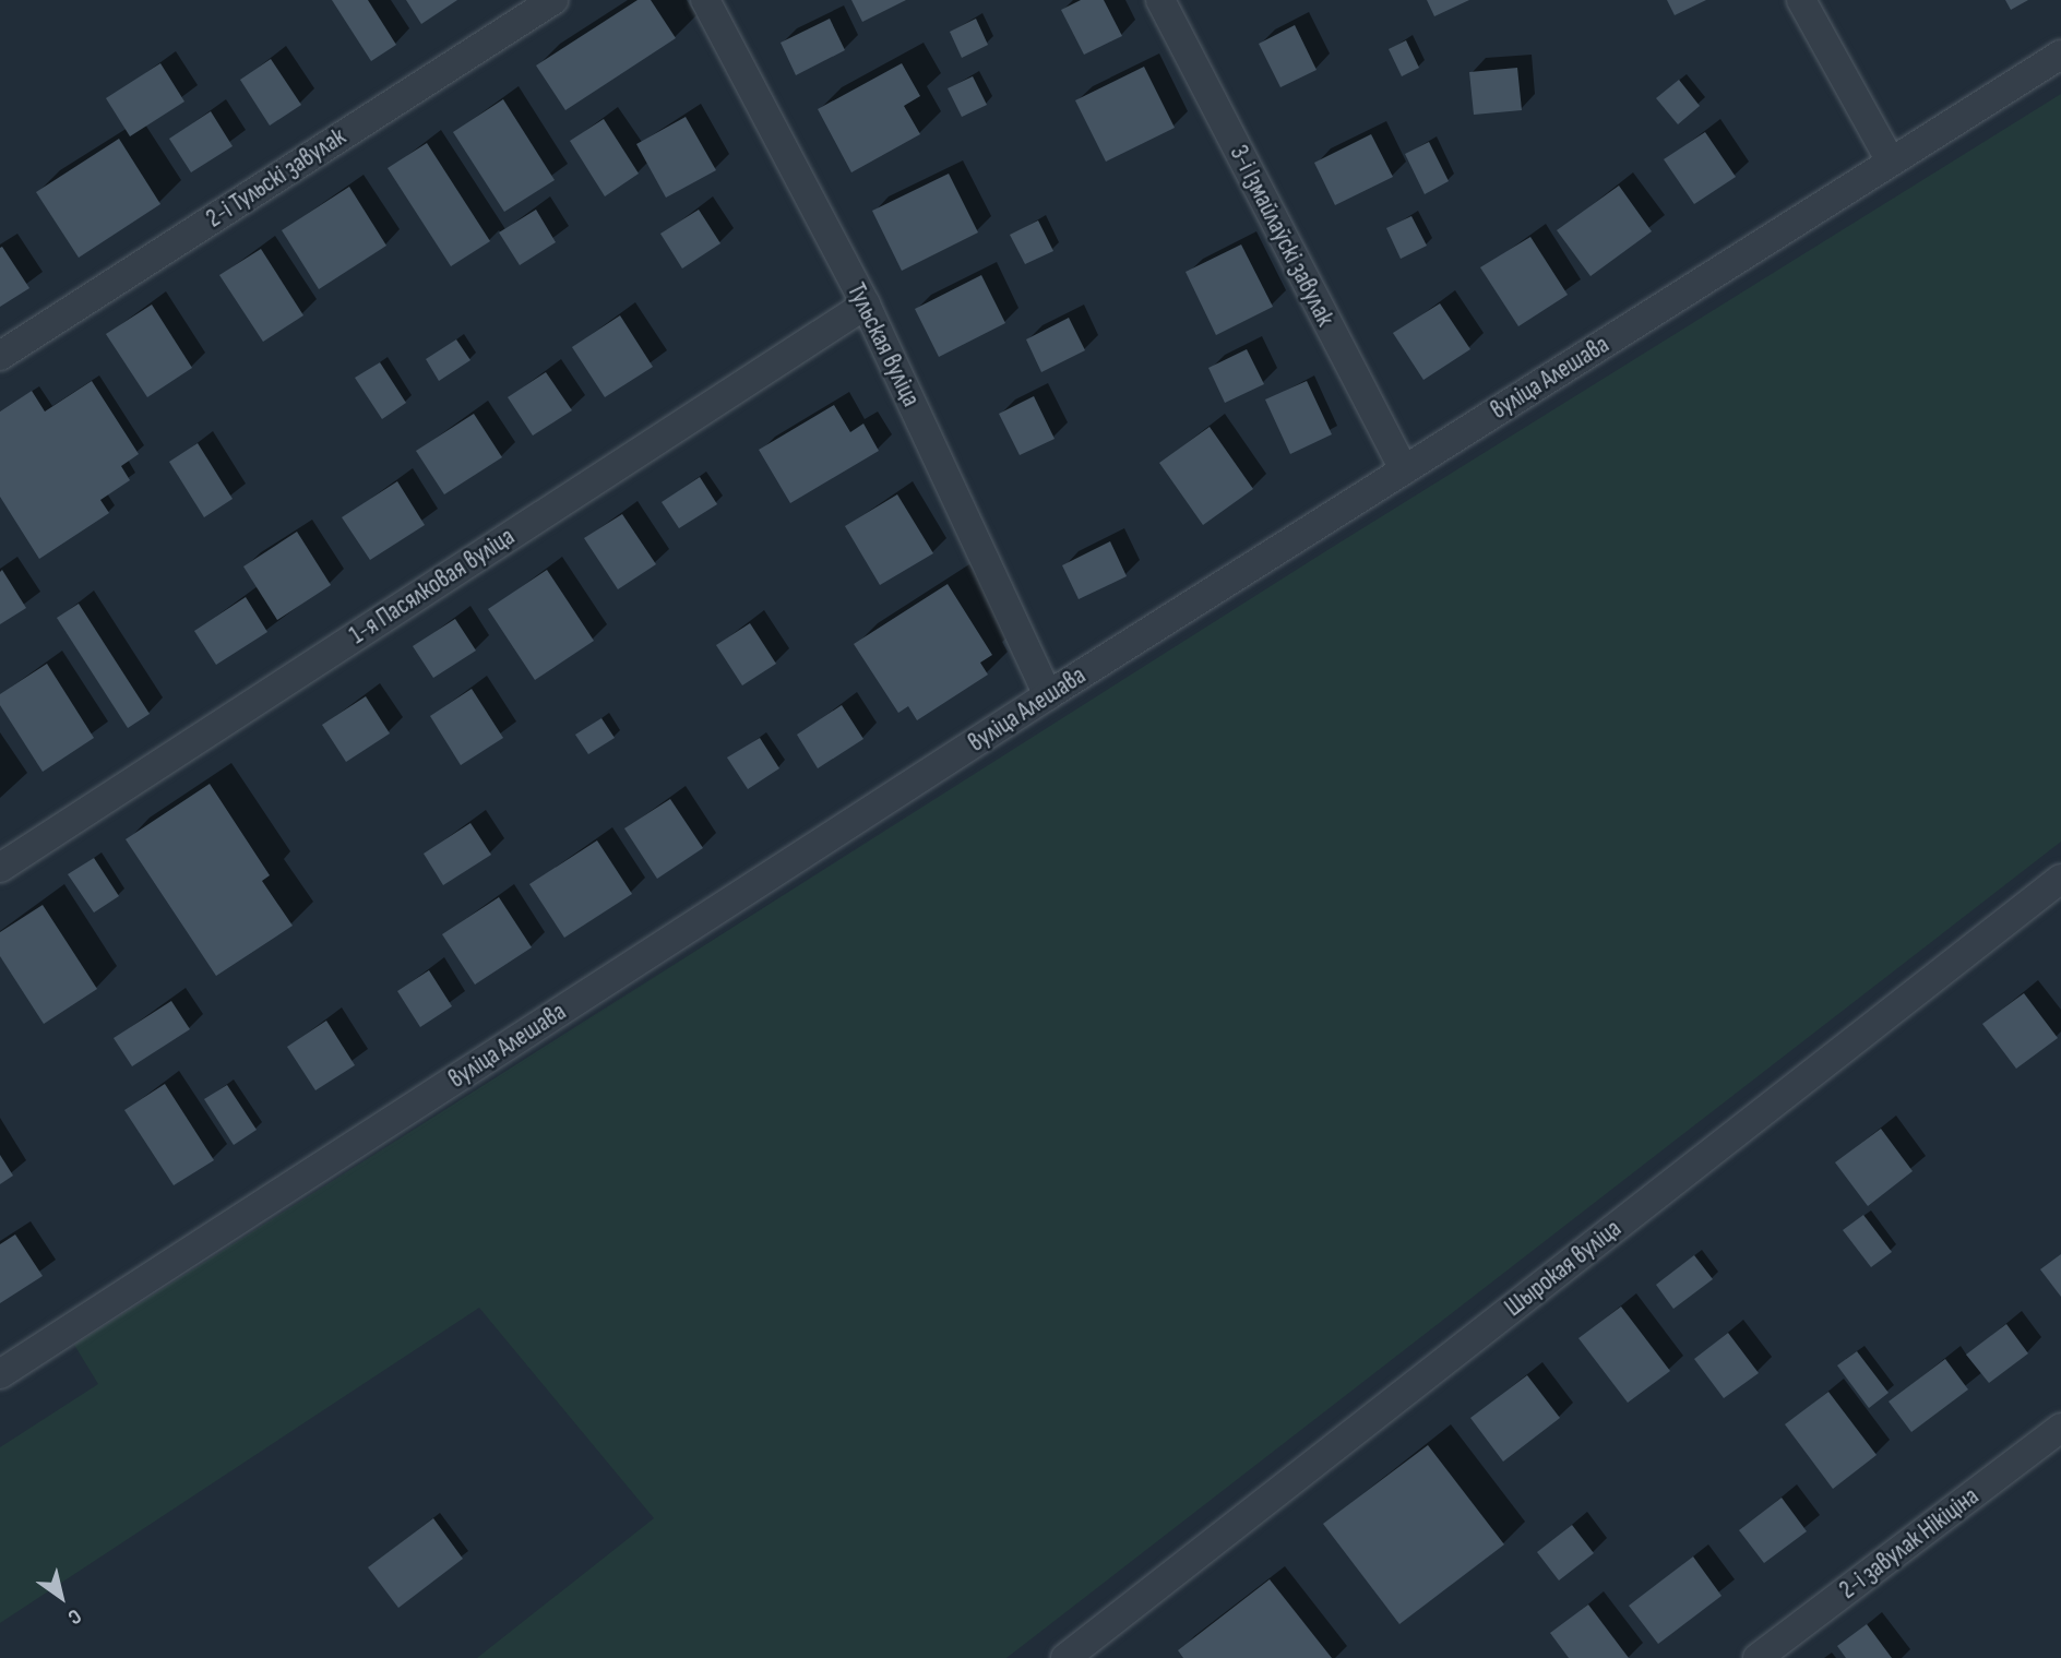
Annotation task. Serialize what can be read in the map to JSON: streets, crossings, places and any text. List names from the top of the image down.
{
  "streets": {
    "street": [
      "2-і Тульскі завулак",
      "3-і Ізмайлаўскі завулак",
      "Тульская вуліца",
      "вуліца Алешава",
      "1-я Пасялковая вуліца",
      "Шырокая вуліца",
      "2-і завулак Нікіціна"
    ]
  },
  "crossings": [
    ["3-і Ізмайлаўскі завулак", "вуліца Алешава"],
    ["Тульская вуліца", "вуліца Алешава"],
    ["Тульская вуліца", "1-я Пасялковая вуліца"]
  ],
  "north": "bottom right"
}
